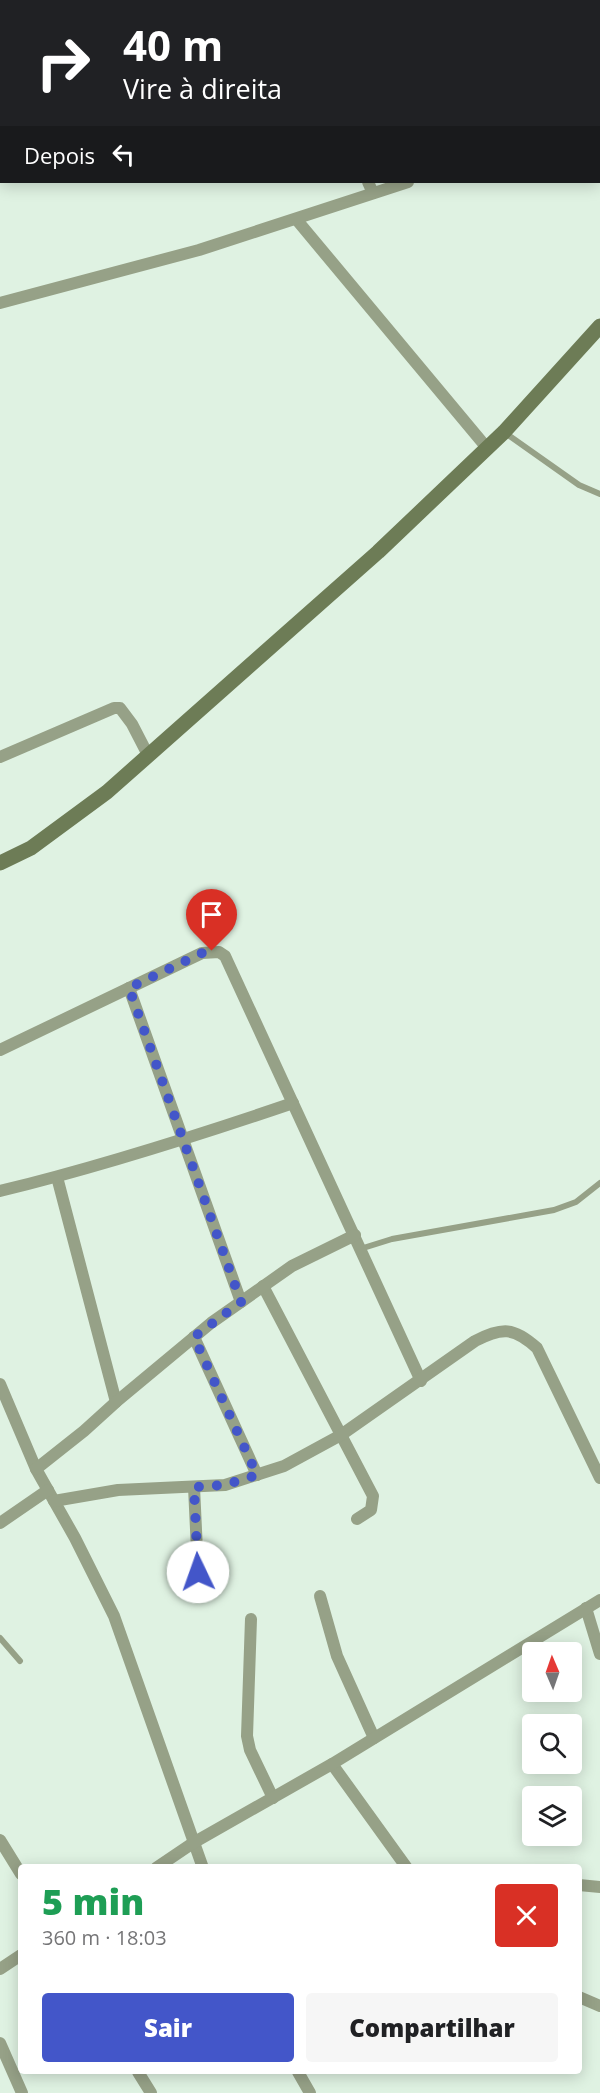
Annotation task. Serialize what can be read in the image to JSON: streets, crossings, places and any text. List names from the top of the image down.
{
  "north": "top",
  "page": {
    "turn": ["40 m", "Vire à direita"],
    "then": "Depois",
    "heading": ["5 min", "360 m · 18:03"],
    "buttons": ["Sair", "Compartilhar"]
  }
}
